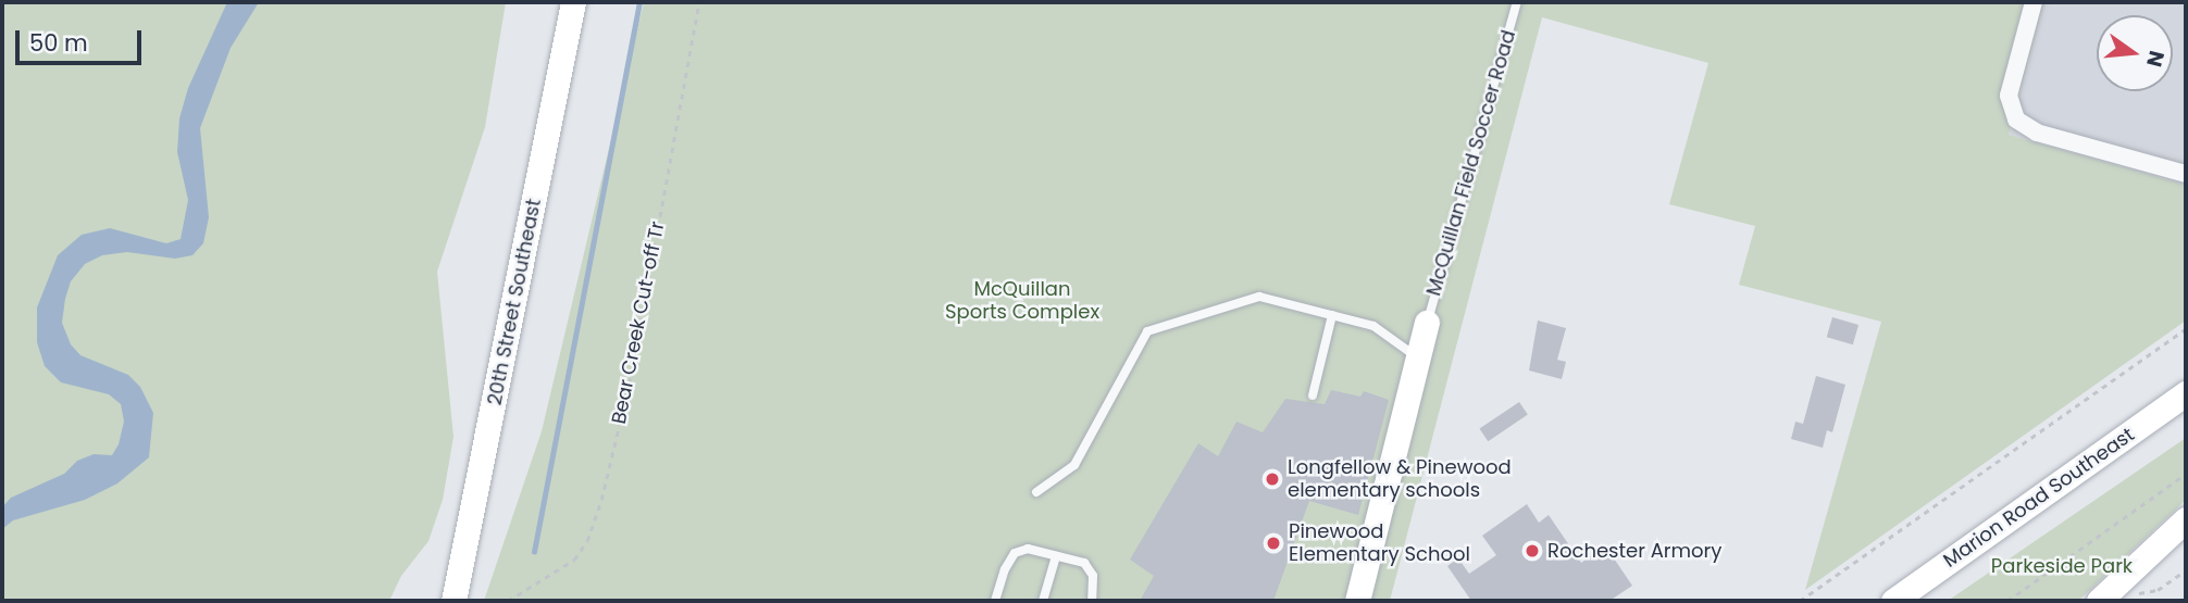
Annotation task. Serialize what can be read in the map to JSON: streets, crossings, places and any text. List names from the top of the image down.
{
  "streets": {
    "street": ["20th Street Southeast", "Marion Road Southeast"],
    "lane": ["McQuillan Field Soccer Road"],
    "path": ["Bear Creek Cut-off Tr"]
  },
  "parks": ["McQuillan Sports Complex", "Parkeside Park"],
  "places": ["Longfellow & Pinewood elementary schools", "Pinewood Elementary School", "Rochester Armory"],
  "scale_bar": "50 m",
  "north": "right"
}
